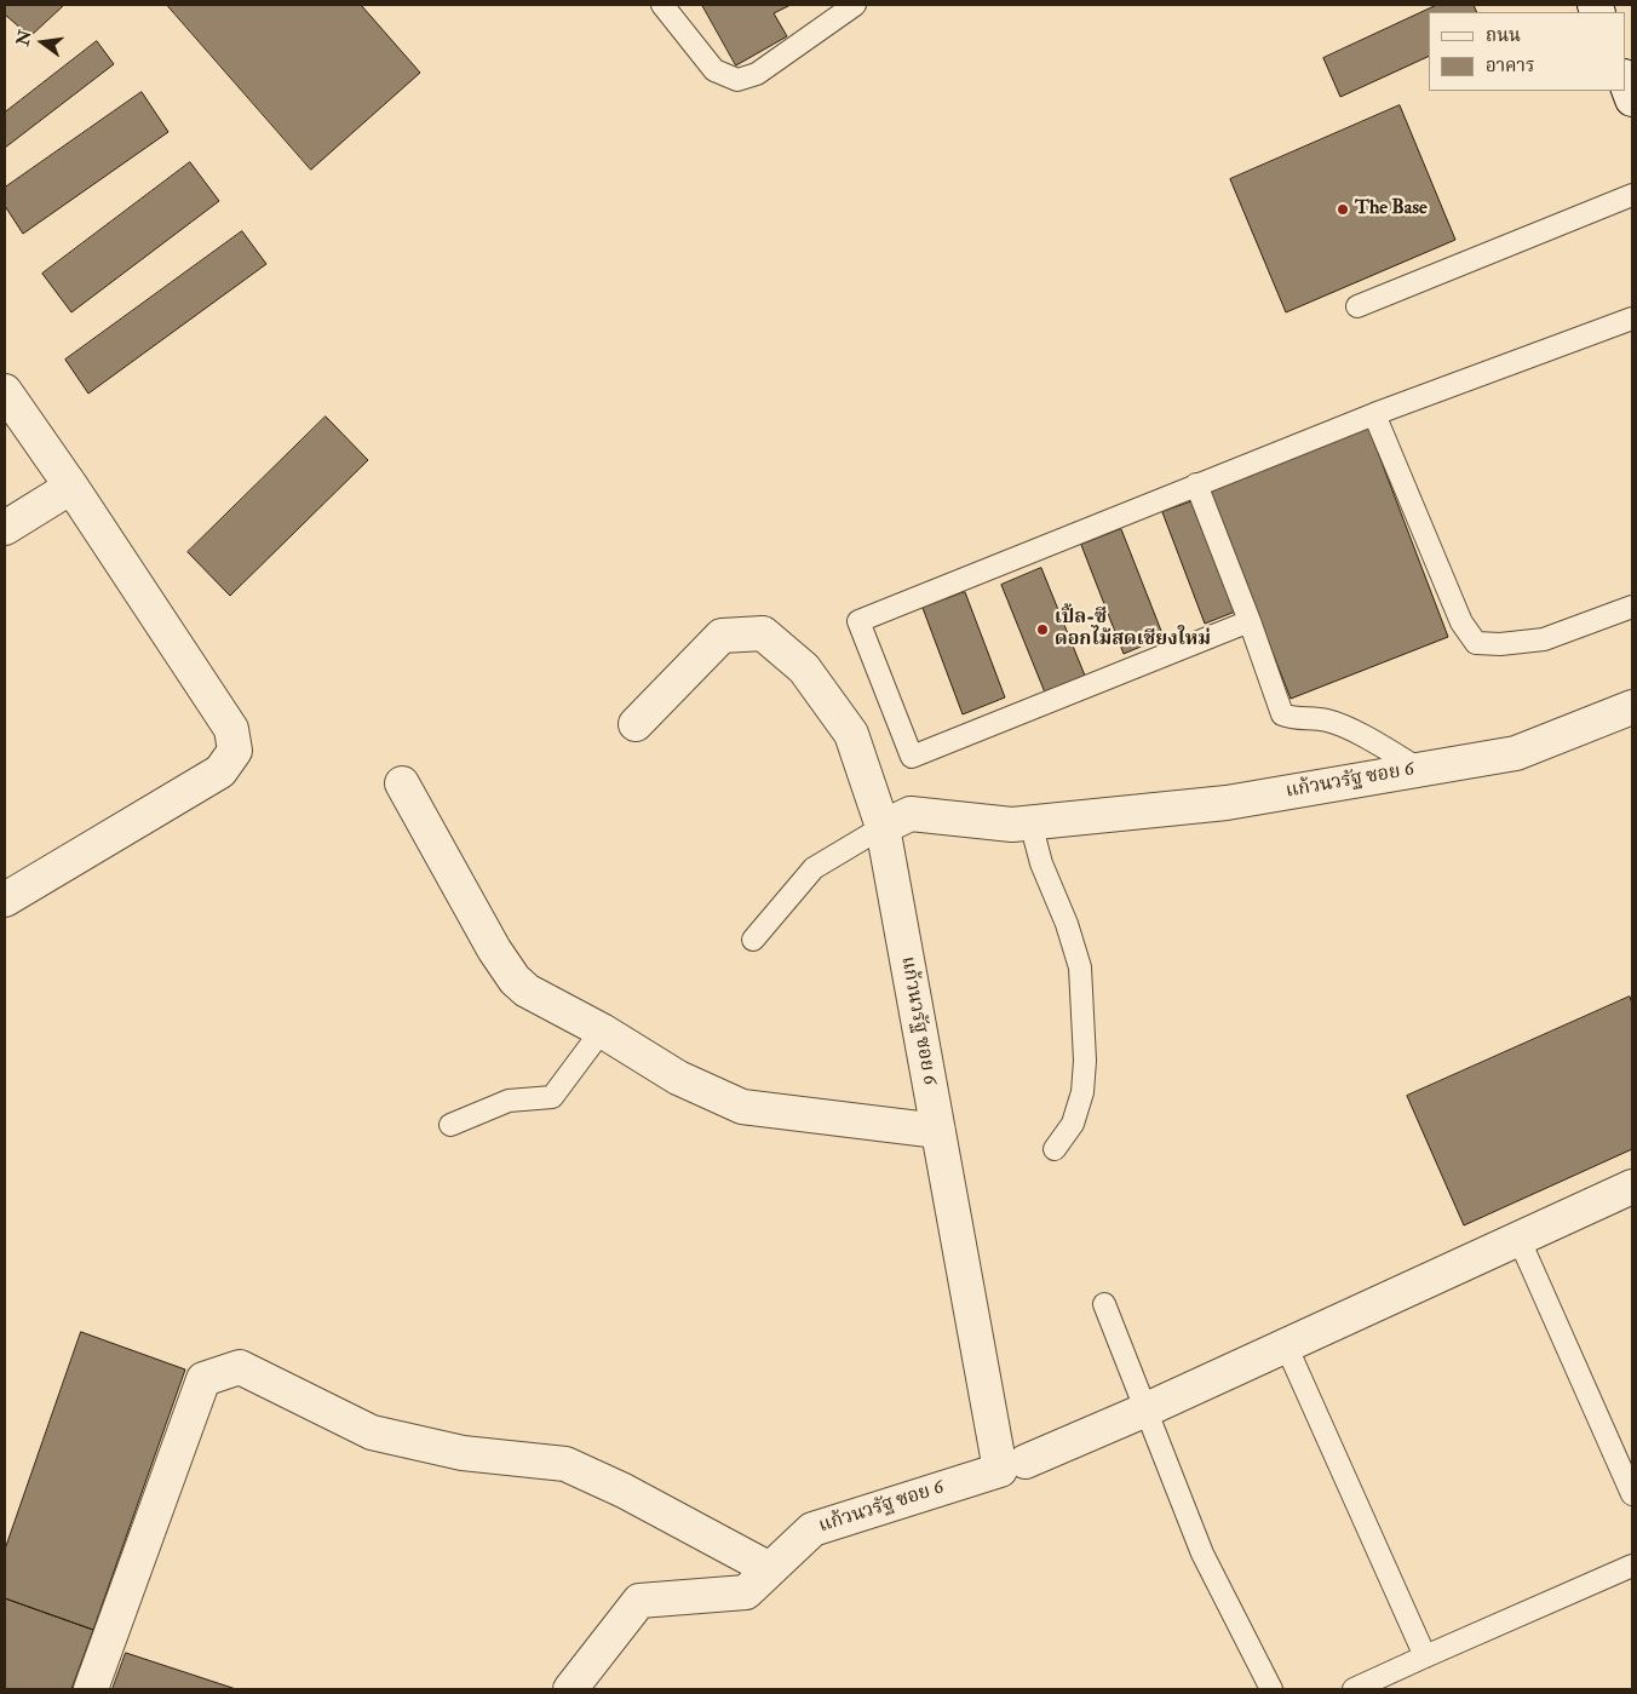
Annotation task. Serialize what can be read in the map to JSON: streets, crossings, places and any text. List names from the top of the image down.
{
  "streets": {
    "street": ["แก้วนวรัฐ ซอย 6"]
  },
  "places": ["The Base", "เปิ้ล-ซี ดอกไม้สดเชียงใหม่"],
  "legend": ["ถนน", "อาคาร"],
  "north": "left"
}
